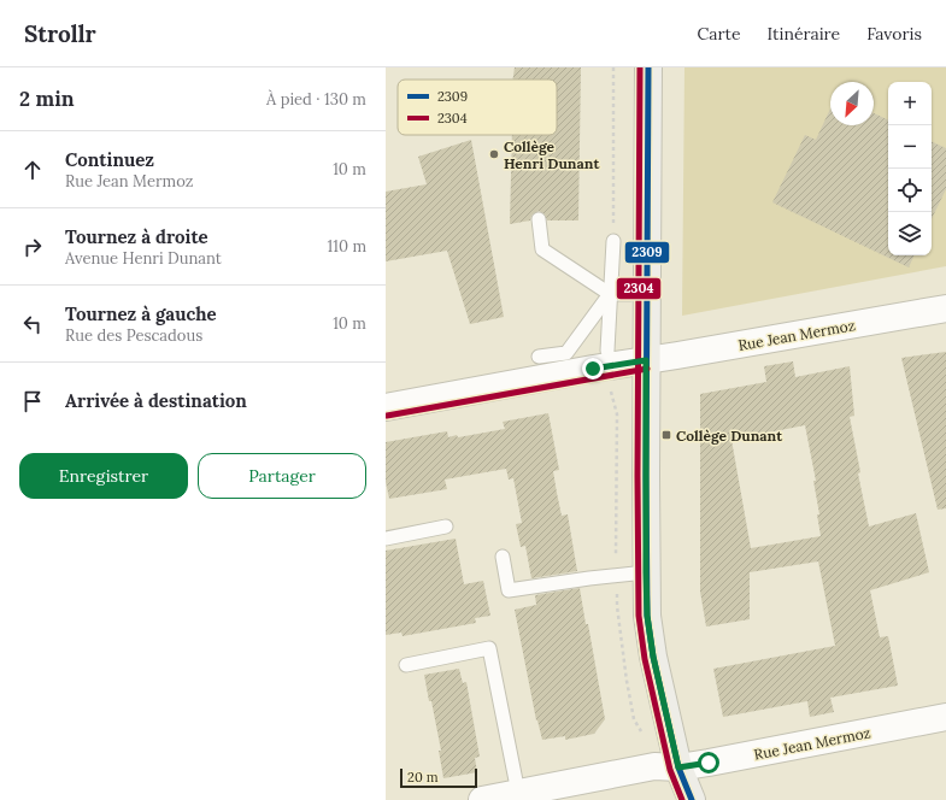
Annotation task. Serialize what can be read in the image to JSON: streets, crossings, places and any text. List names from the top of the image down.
{
  "streets": {
    "street": ["Rue Jean Mermoz"]
  },
  "places": {
    "other": ["Collège Henri Dunant"],
    "transit": ["Collège Dunant"]
  },
  "lines": ["transit line 2309", "transit line 2304"],
  "legend": ["2309", "2304"],
  "scale_bar": "20 m",
  "north": "bottom left",
  "page": {
    "header": "Strollr",
    "nav": ["Carte", "Itinéraire", "Favoris"],
    "heading": ["2 min", "À pied · 130 m"],
    "map_buttons": ["+", "−"],
    "list": [
      ["Continuez", "Rue Jean Mermoz", "10 m"],
      ["Tournez à droite", "Avenue Henri Dunant", "110 m"],
      ["Tournez à gauche", "Rue des Pescadous", "10 m"],
      "Arrivée à destination"
    ],
    "buttons": ["Enregistrer", "Partager"],
    "scale": "20 m"
  }
}
